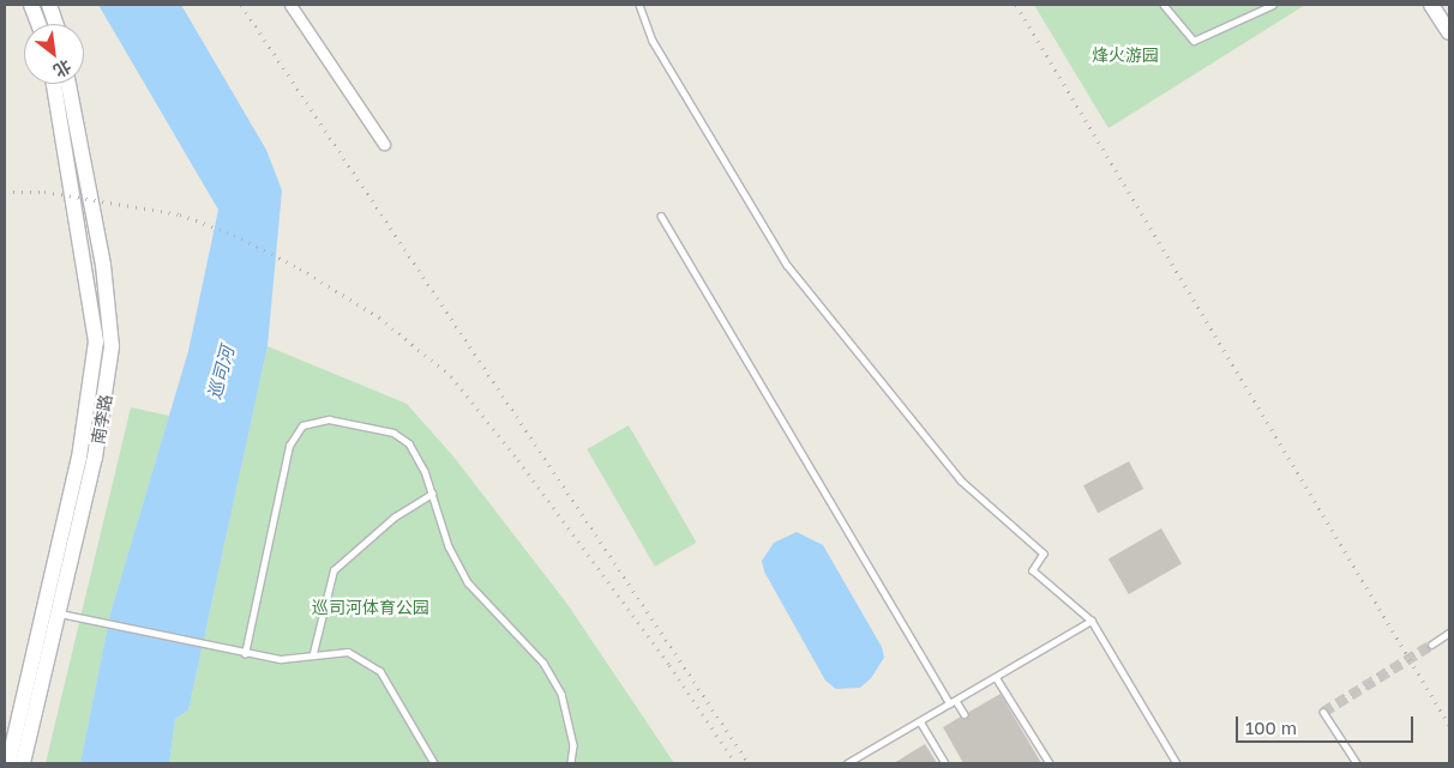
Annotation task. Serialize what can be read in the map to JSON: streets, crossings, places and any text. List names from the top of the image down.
{
  "streets": {
    "main road": ["南李路"]
  },
  "water": ["巡司河"],
  "parks": ["烽火游园", "巡司河体育公园"],
  "scale_bar": "100 m",
  "north": "bottom right"
}
